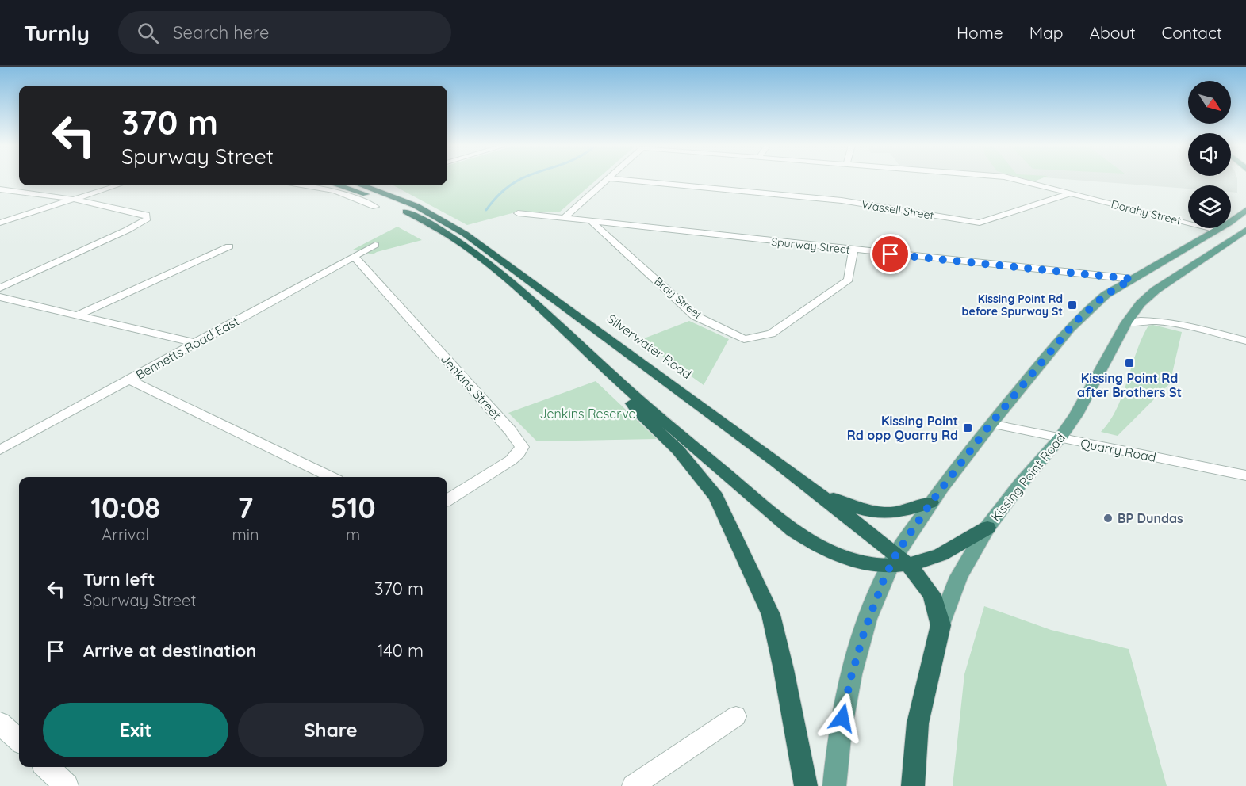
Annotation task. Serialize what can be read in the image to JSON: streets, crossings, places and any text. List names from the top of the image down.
{
  "streets": {
    "highway": ["Silverwater Road", "Kissing Point Road"],
    "street": [
      "Wassell Street",
      "Dorahy Street",
      "Spurway Street",
      "Bray Street",
      "Bennetts Road East",
      "Jenkins Street",
      "Quarry Road"
    ]
  },
  "crossings": [
    ["Wassell Street", "Dorahy Street"],
    ["Dorahy Street", "Spurway Street"],
    ["Spurway Street", "Bray Street"],
    ["Silverwater Road", "Kissing Point Road"],
    ["Bennetts Road East", "Jenkins Street"],
    ["Quarry Road", "Kissing Point Road"]
  ],
  "parks": ["Jenkins Reserve"],
  "places": {
    "transit": ["Kissing Point Rd before Spurway St", "Kissing Point Rd after Brothers St", "Kissing Point Rd opp Quarry Rd"],
    "other": ["BP Dundas"]
  },
  "north": "bottom right",
  "page": {
    "header": "Turnly",
    "search": "Search here",
    "nav": [
      "Home",
      "Map",
      "About",
      "Contact"
    ],
    "turn": ["370 m", "Spurway Street"],
    "eta": [
      "10:08",
      "Arrival",
      "7",
      "min",
      "510",
      "m"
    ],
    "list": [
      {
        "name": "Turn left",
        "note": "Spurway Street",
        "value": "370 m"
      },
      {
        "name": "Arrive at destination",
        "value": "140 m"
      }
    ],
    "buttons": ["Exit", "Share"]
  }
}
